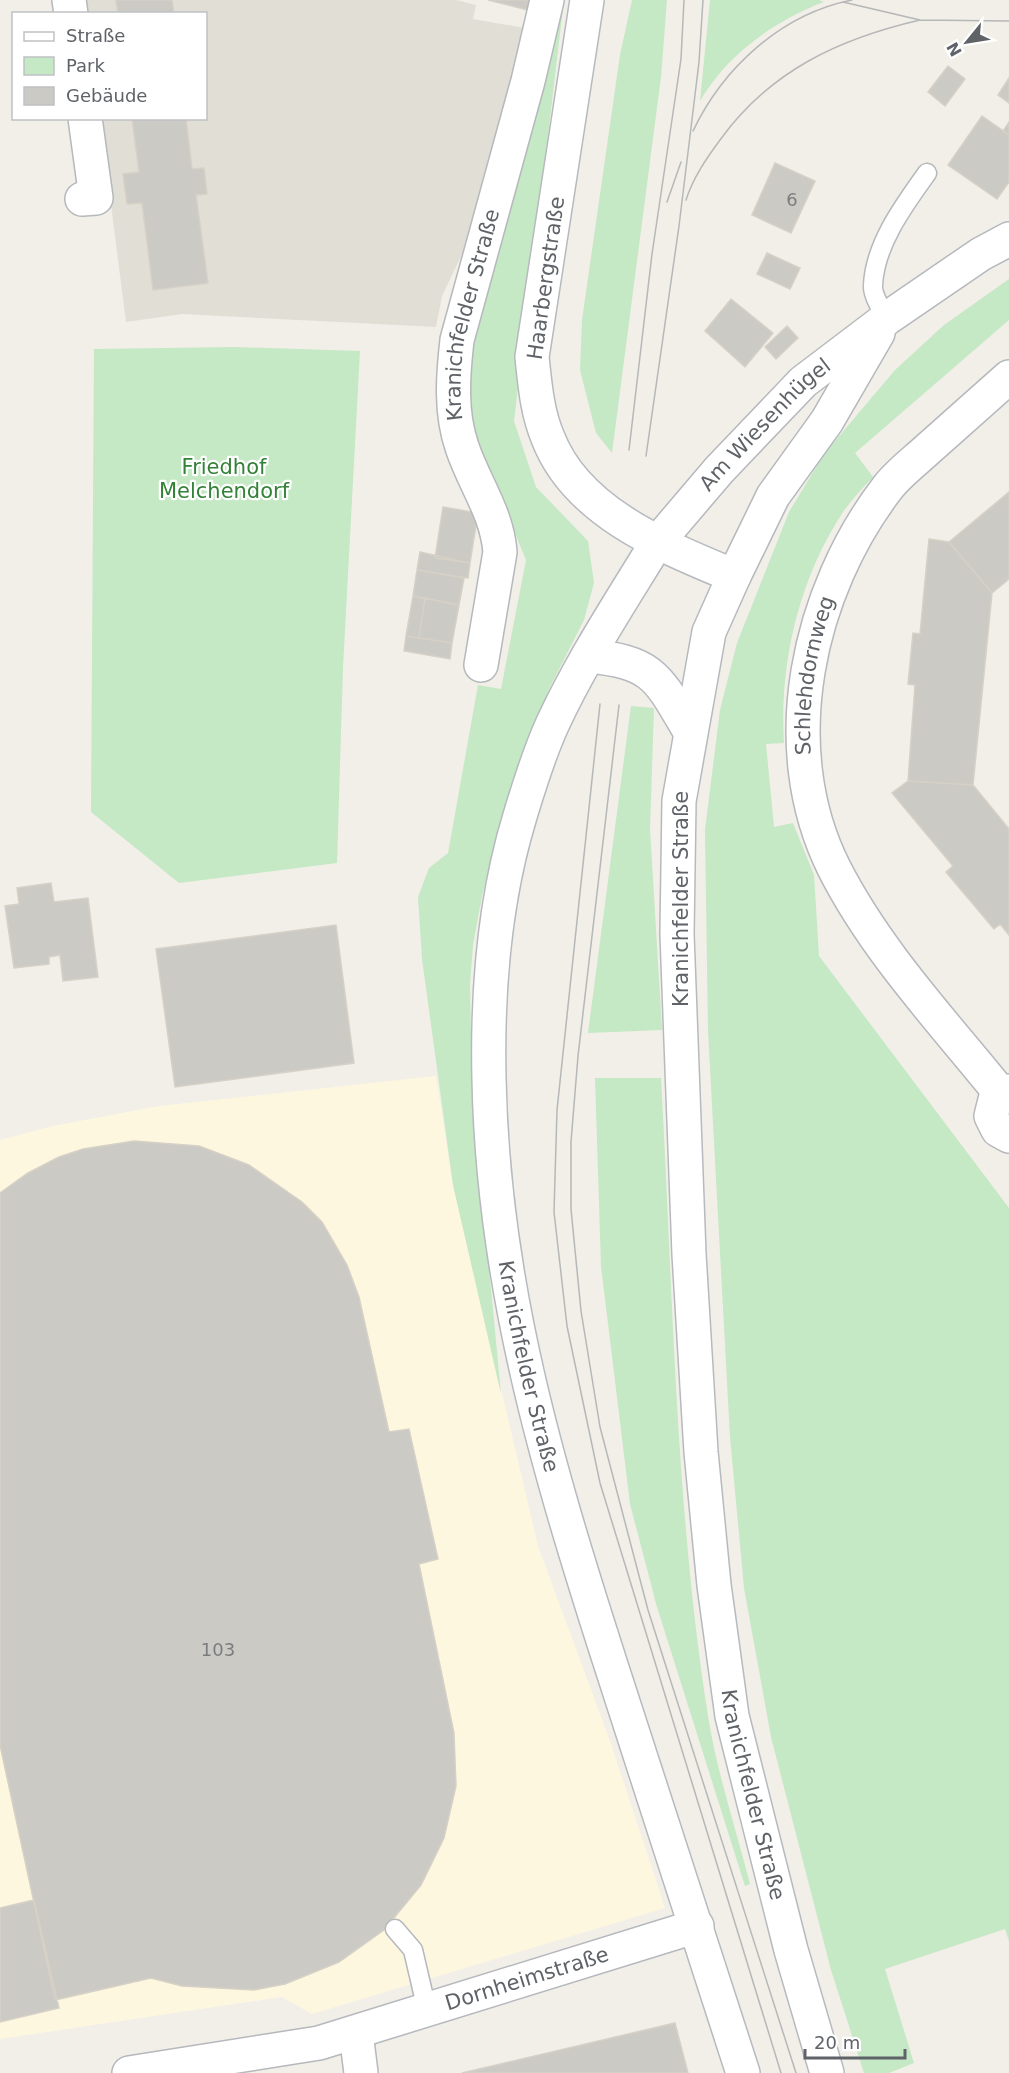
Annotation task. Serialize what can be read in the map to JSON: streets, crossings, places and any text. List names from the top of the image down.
{
  "streets": {
    "main road": [
      "Haarbergstraße",
      "Kranichfelder Straße",
      "Am Wiesenhügel",
      "Schlehdornweg",
      "Dornheimstraße"
    ]
  },
  "crossings": [
    ["Haarbergstraße", "Kranichfelder Straße"],
    ["Haarbergstraße", "Am Wiesenhügel"],
    ["Kranichfelder Straße", "Am Wiesenhügel"],
    ["Kranichfelder Straße", "Dornheimstraße"]
  ],
  "parks": ["Friedhof Melchendorf"],
  "house_numbers": ["6", "103"],
  "legend": ["Straße", "Park", "Gebäude"],
  "scale_bar": "20 m",
  "north": "bottom left"
}
